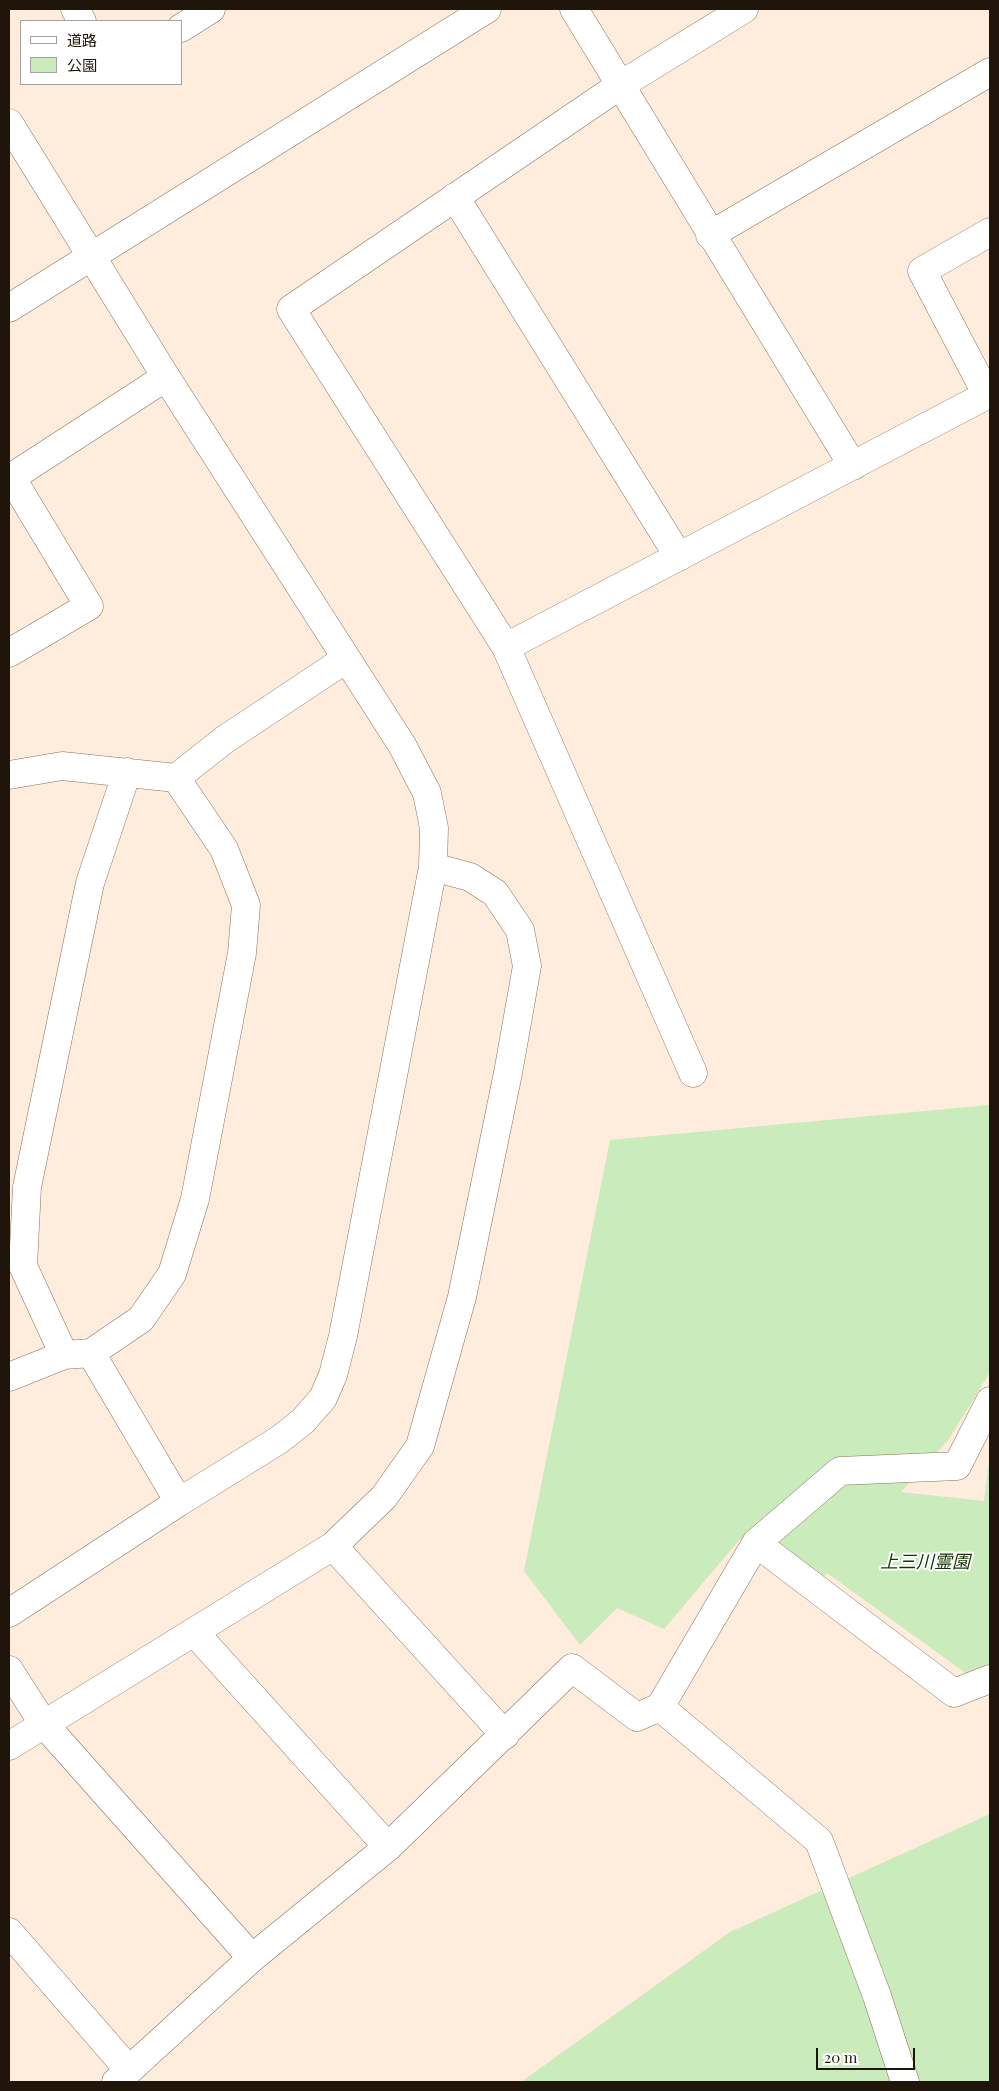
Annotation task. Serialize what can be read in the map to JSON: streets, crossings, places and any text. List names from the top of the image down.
{
  "parks": ["上三川霊園"],
  "legend": ["道路", "公園"],
  "scale_bar": "20 m"
}
